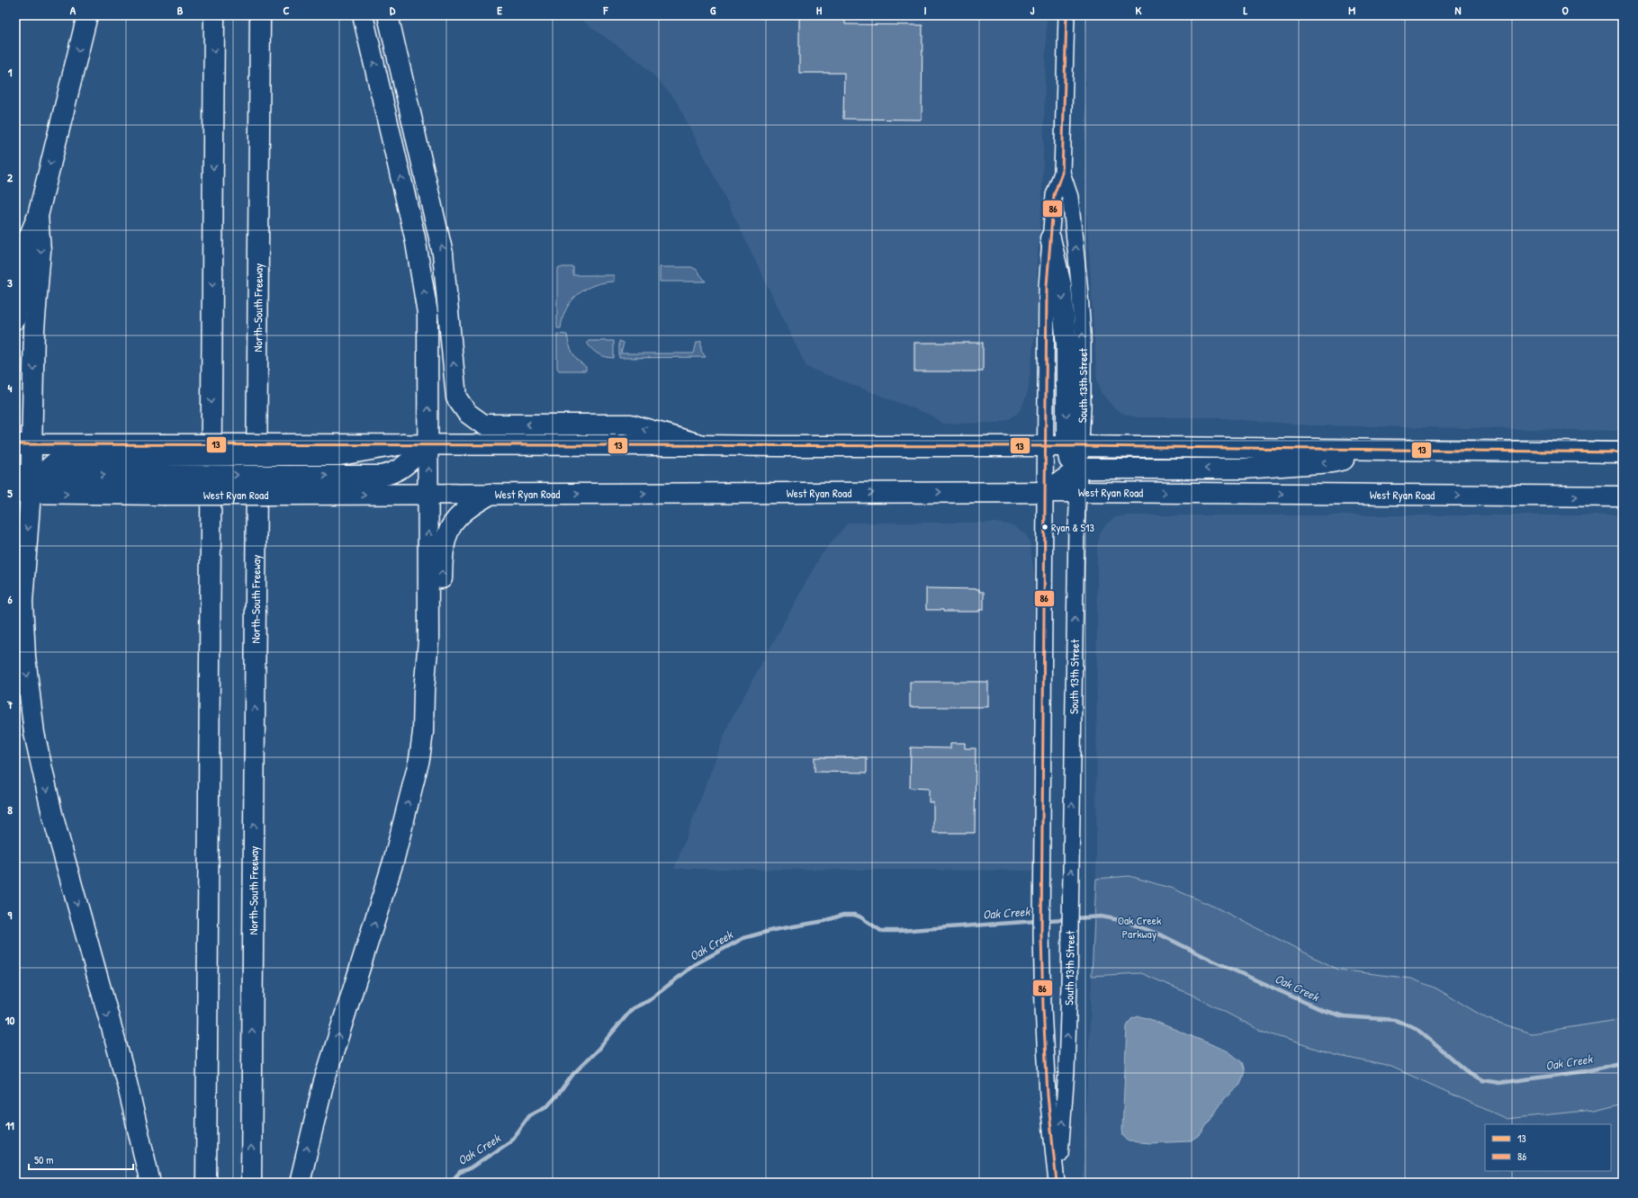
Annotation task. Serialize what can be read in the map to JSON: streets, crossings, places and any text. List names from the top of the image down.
{
  "streets": {
    "main road": ["North-South Freeway", "West Ryan Road"],
    "street": ["South 13th Street"]
  },
  "crossings": [
    ["South 13th Street", "West Ryan Road"]
  ],
  "water": ["Oak Creek"],
  "parks": ["Oak Creek Parkway"],
  "places": ["Ryan & S13"],
  "lines": ["transit line 86", "transit line 13"],
  "legend": ["13", "86"],
  "scale_bar": "50 m",
  "grid": {
    "columns": [
      "A",
      "B",
      "C",
      "D",
      "E",
      "F",
      "G",
      "H",
      "I",
      "J",
      "K",
      "L",
      "M",
      "N",
      "O"
    ],
    "rows": [
      "1",
      "2",
      "3",
      "4",
      "5",
      "6",
      "7",
      "8",
      "9",
      "10",
      "11"
    ]
  }
}
